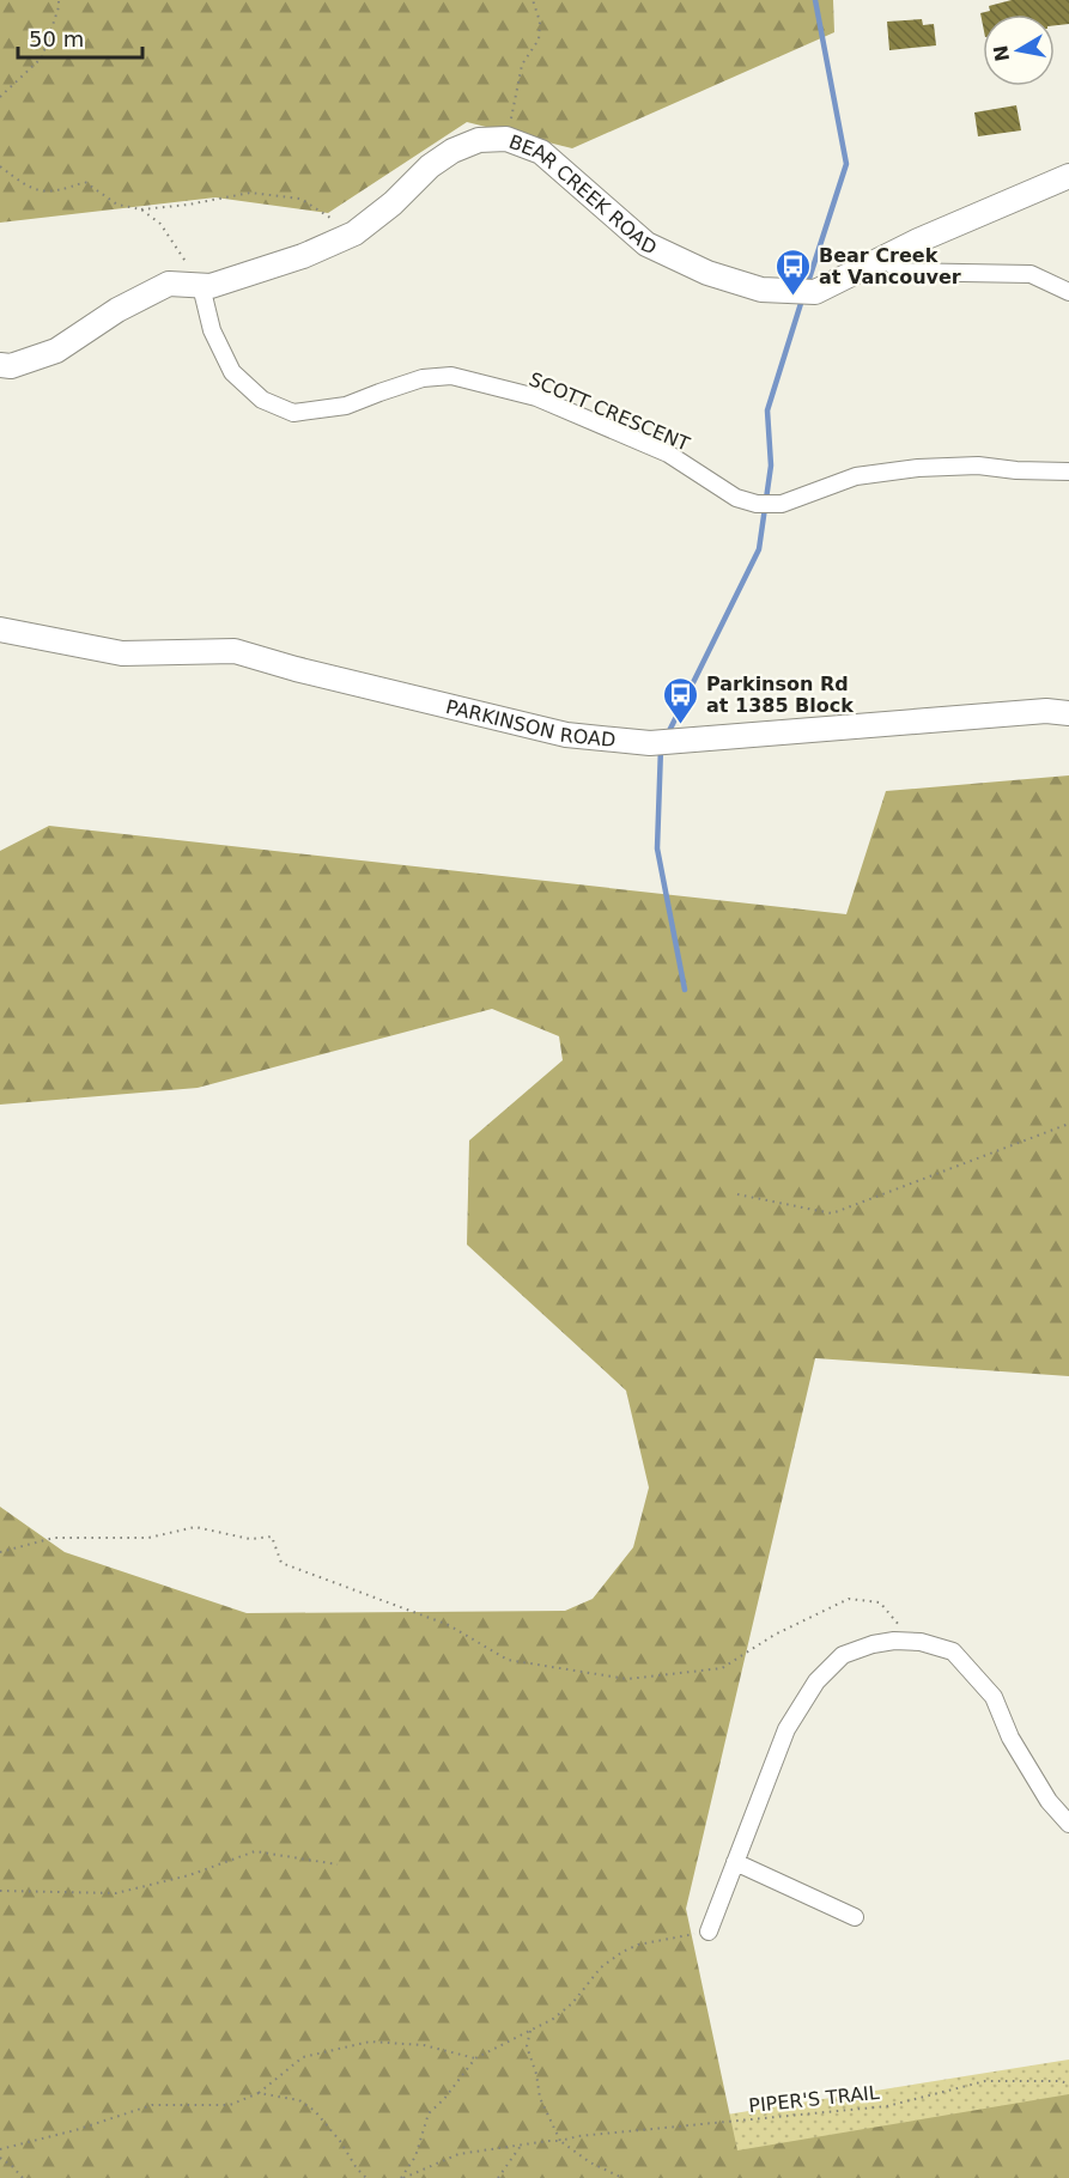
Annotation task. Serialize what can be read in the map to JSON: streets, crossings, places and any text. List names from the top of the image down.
{
  "streets": {
    "street": ["BEAR CREEK ROAD", "SCOTT CRESCENT", "PARKINSON ROAD"],
    "path": ["PIPER'S TRAIL"]
  },
  "crossings": [
    ["BEAR CREEK ROAD", "SCOTT CRESCENT"]
  ],
  "places": {
    "bus stop": ["Bear Creek at Vancouver", "Parkinson Rd at 1385 Block"]
  },
  "scale_bar": "50 m",
  "north": "left"
}
